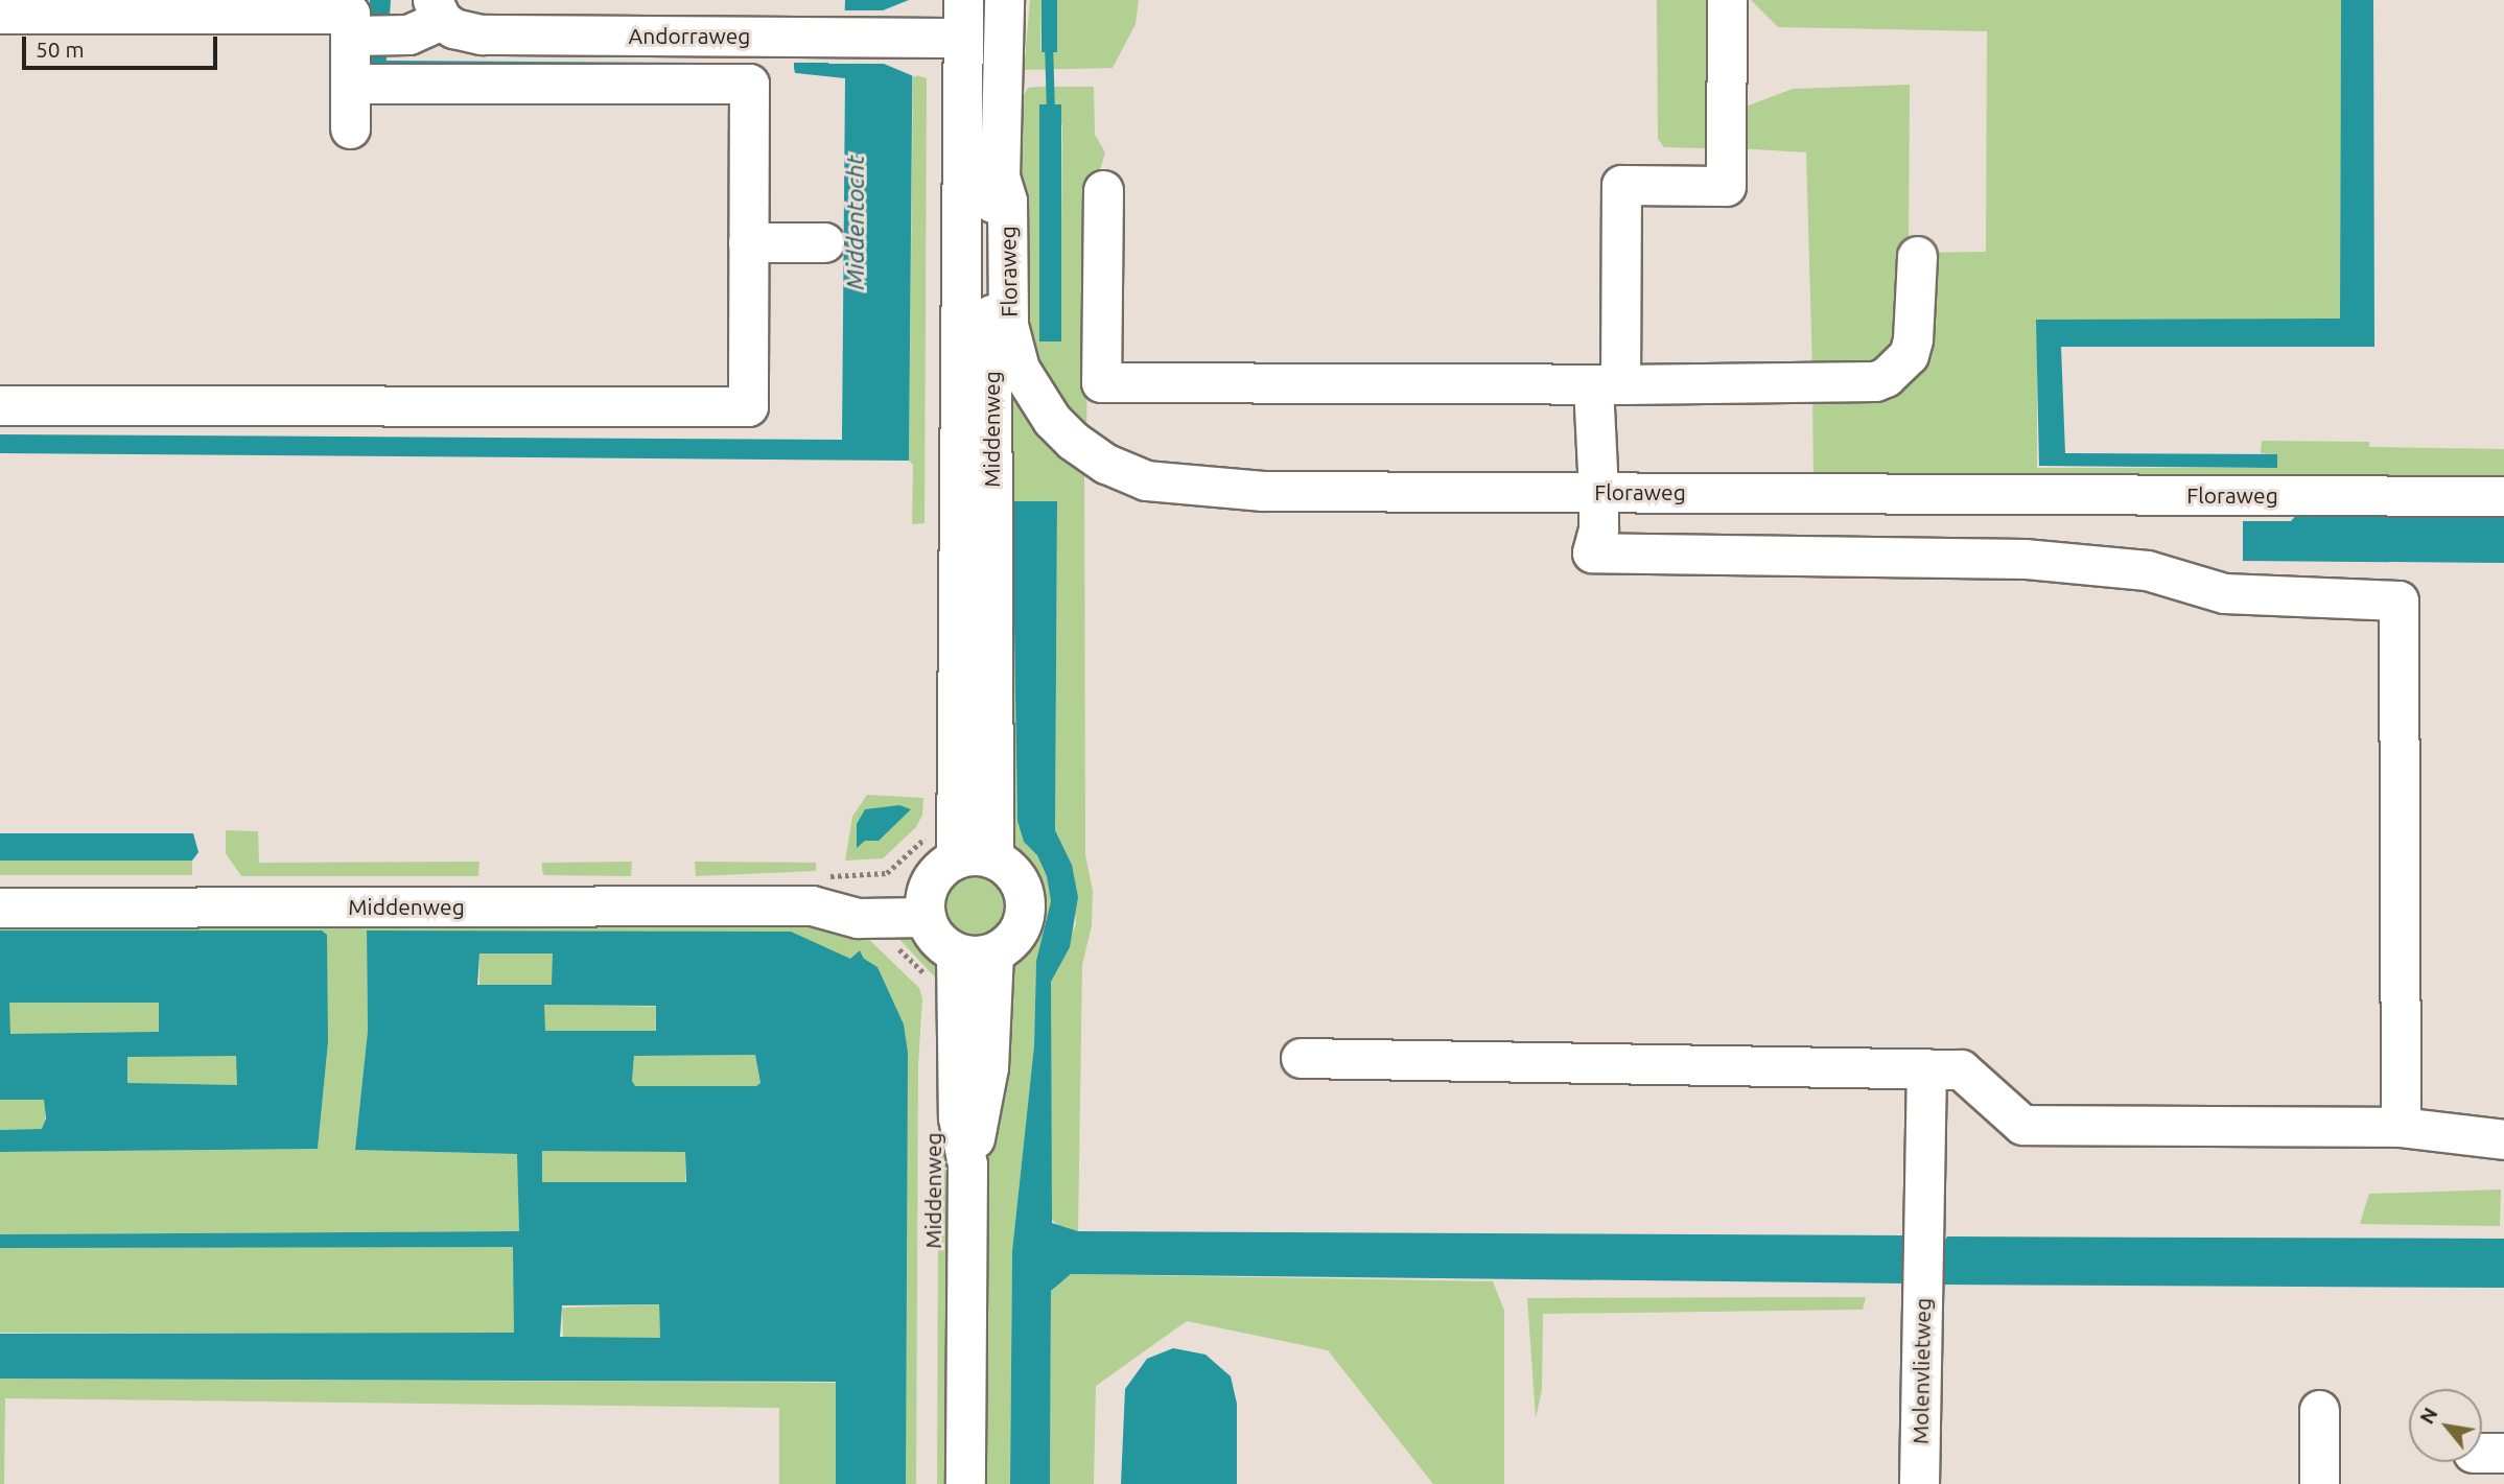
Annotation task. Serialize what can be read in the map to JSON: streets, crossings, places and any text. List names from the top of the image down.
{
  "streets": {
    "street": [
      "Andorraweg",
      "Floraweg",
      "Middenweg",
      "Molenvlietweg"
    ]
  },
  "crossings": [
    ["Andorraweg", "Middenweg"],
    ["Floraweg", "Middenweg"]
  ],
  "water": ["Middentocht"],
  "scale_bar": "50 m",
  "north": "top left"
}
